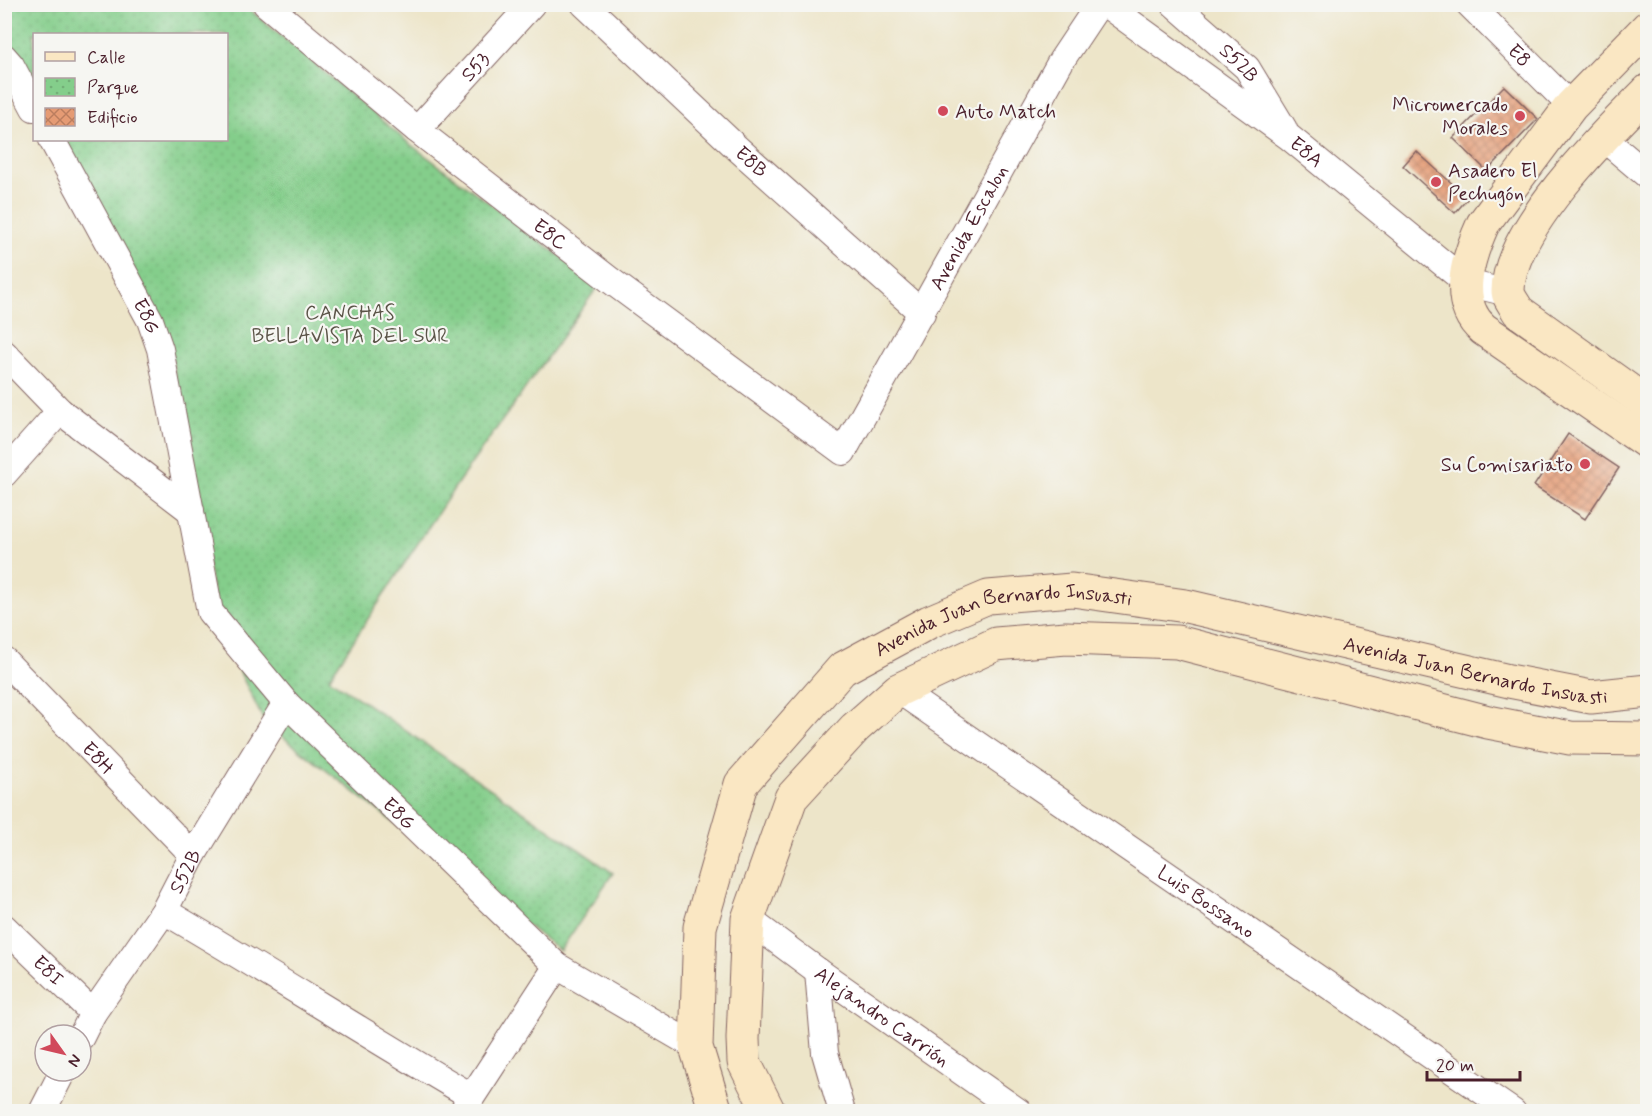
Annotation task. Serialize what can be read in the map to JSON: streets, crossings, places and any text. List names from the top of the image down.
{
  "streets": {
    "main road": ["Avenida Juan Bernardo Insuasti"],
    "street": [
      "E8",
      "S52B",
      "S53",
      "E8A",
      "E8B",
      "Avenida Escalon",
      "E8C",
      "E8G",
      "E8H",
      "Luis Bossano",
      "E8I",
      "Alejandro Carrión"
    ]
  },
  "crossings": [
    ["S52B", "E8A"],
    ["S52B", "E8G"],
    ["S52B", "E8H"],
    ["S52B", "E8I"],
    ["S53", "E8C"],
    ["E8B", "Avenida Escalon"],
    ["Avenida Escalon", "E8C"],
    ["E8G", "Avenida Juan Bernardo Insuasti"],
    ["Avenida Juan Bernardo Insuasti", "Luis Bossano"],
    ["Avenida Juan Bernardo Insuasti", "Alejandro Carrión"]
  ],
  "parks": ["CANCHAS BELLAVISTA DEL SUR"],
  "places": [
    "Auto Match",
    "Micromercado Morales",
    "Asadero El Pechugón",
    "Su Comisariato"
  ],
  "legend": ["Calle", "Parque", "Edificio"],
  "scale_bar": "20 m",
  "north": "bottom right"
}
